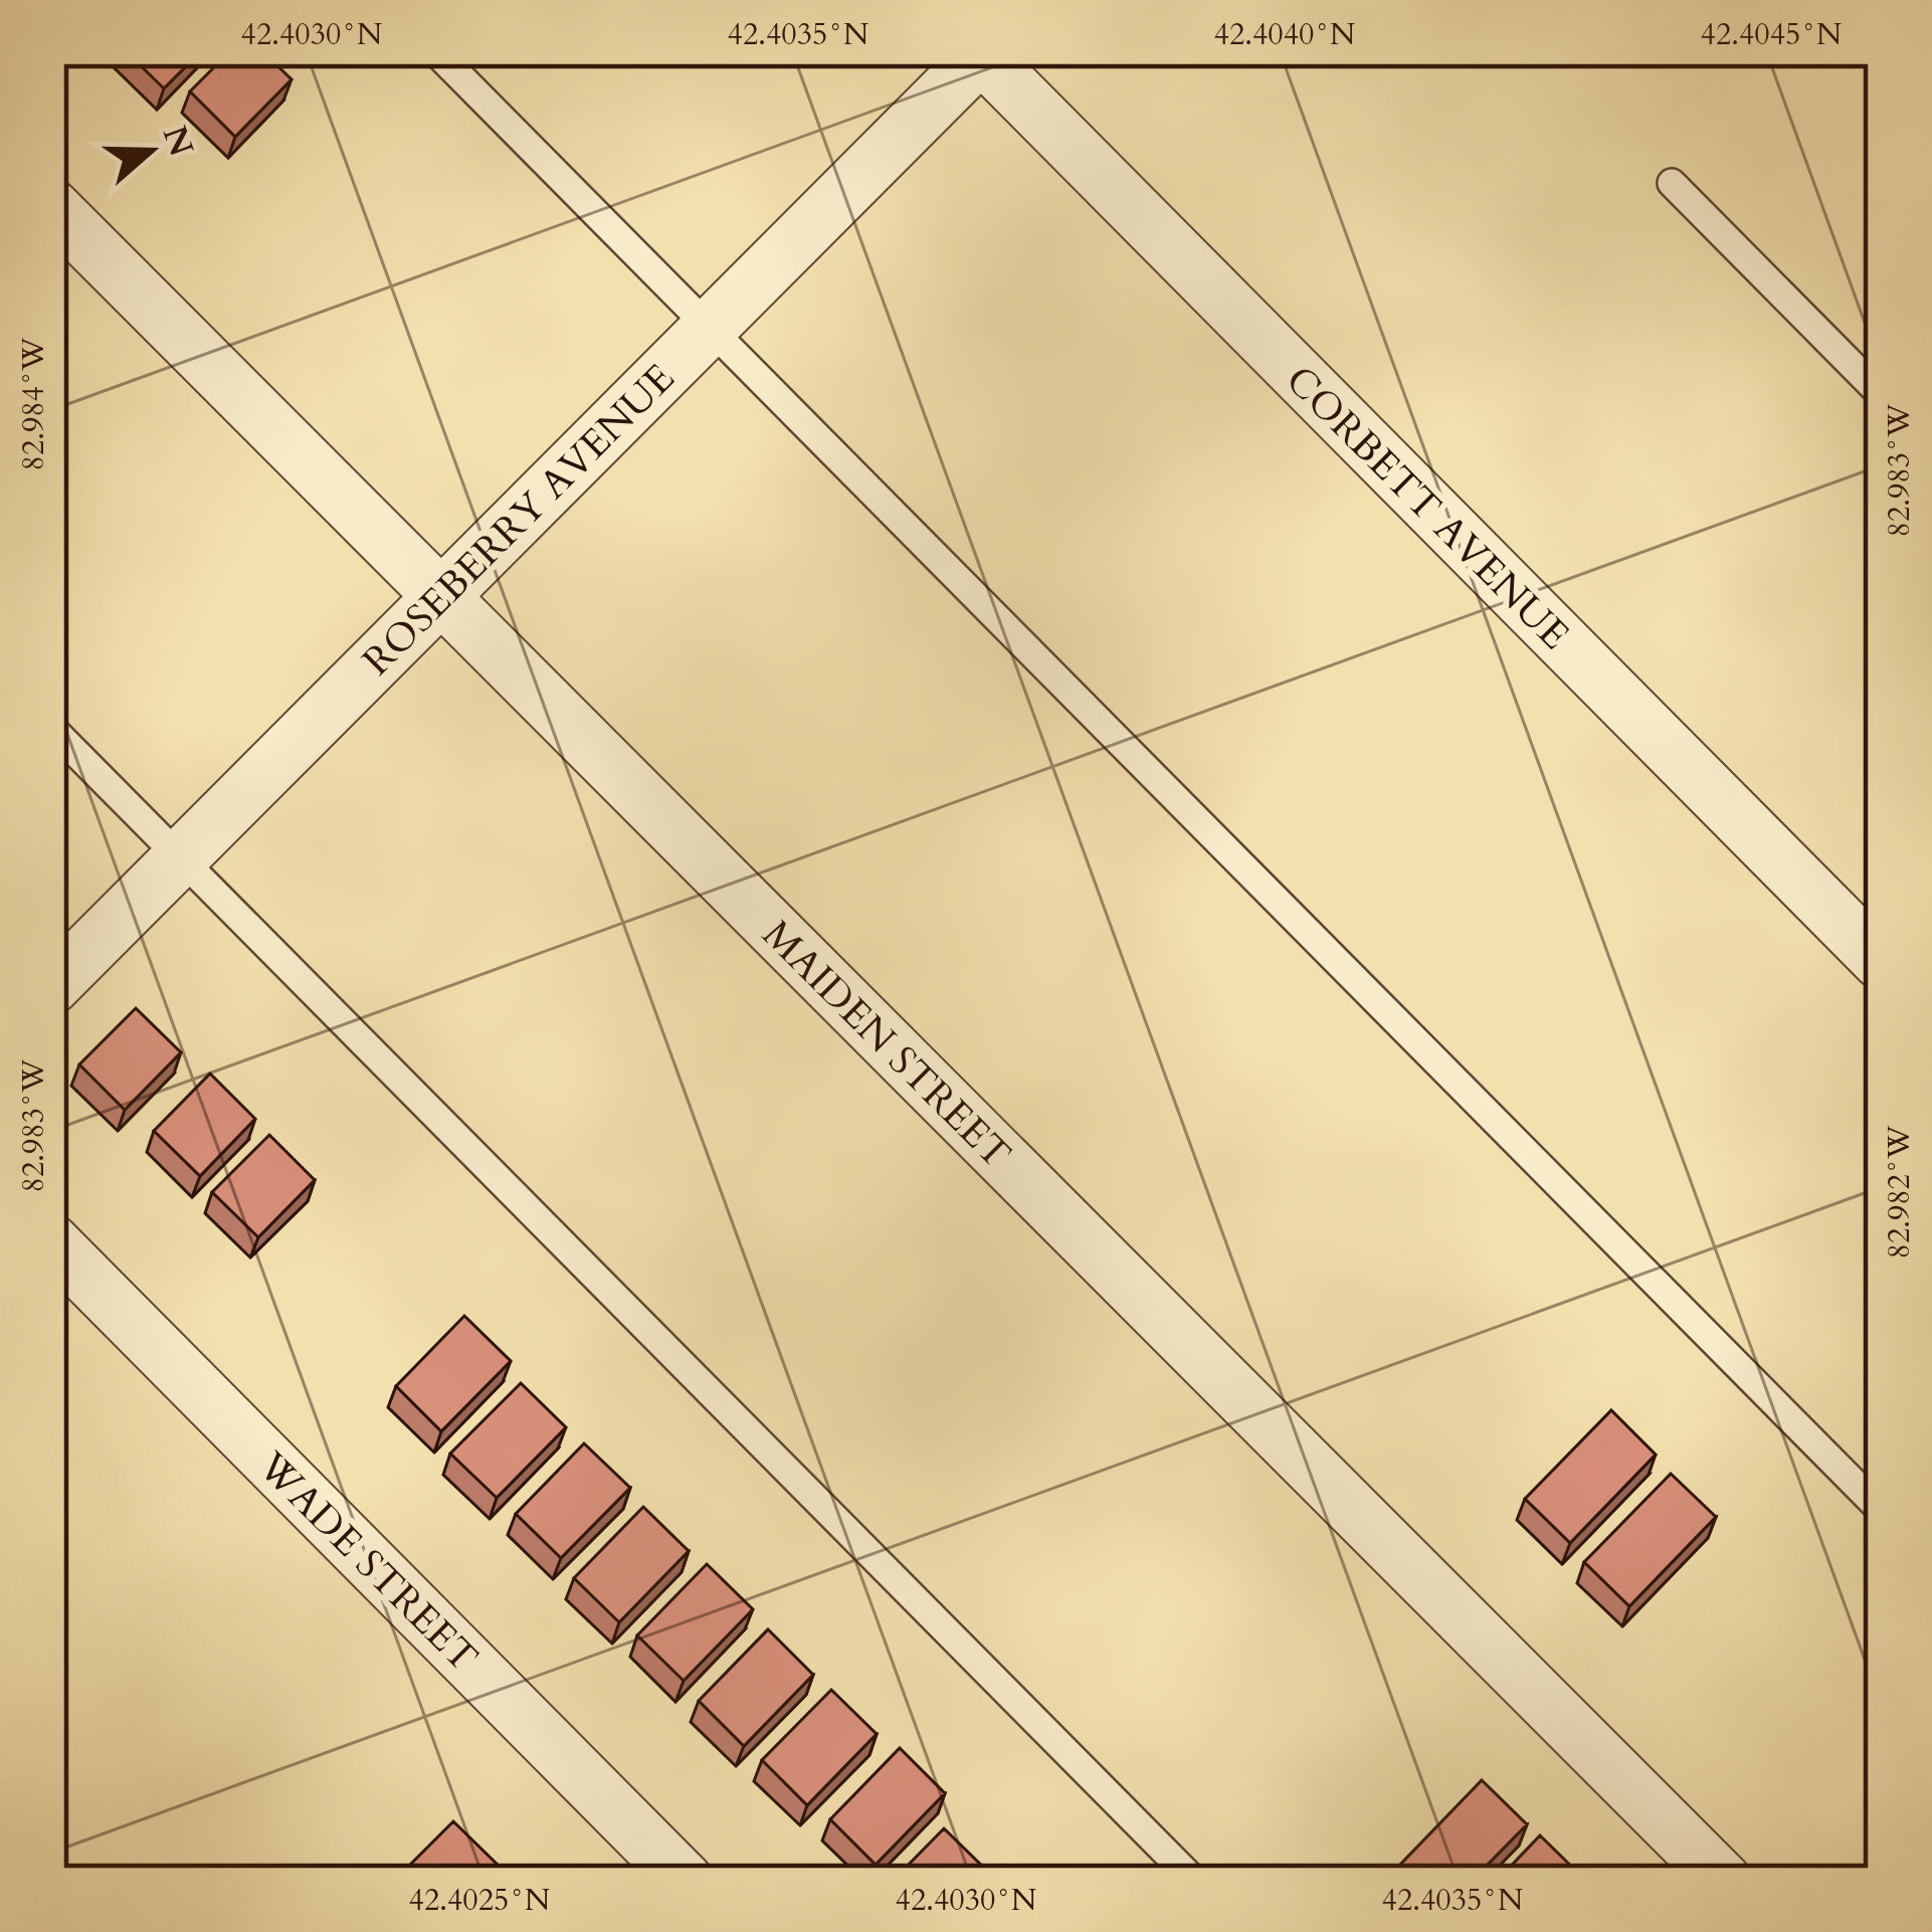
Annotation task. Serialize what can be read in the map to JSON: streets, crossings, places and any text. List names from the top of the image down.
{
  "streets": {
    "street": [
      "CORBETT AVENUE",
      "ROSEBERRY AVENUE",
      "MAIDEN STREET",
      "WADE STREET"
    ]
  },
  "crossings": [
    ["CORBETT AVENUE", "ROSEBERRY AVENUE"],
    ["ROSEBERRY AVENUE", "MAIDEN STREET"]
  ],
  "north": "right",
  "coordinates": [
    "42.4030°N",
    "42.4035°N",
    "42.4040°N",
    "42.4045°N",
    "82.984°W",
    "82.983°W",
    "82.982°W",
    "42.4025°N"
  ]
}
